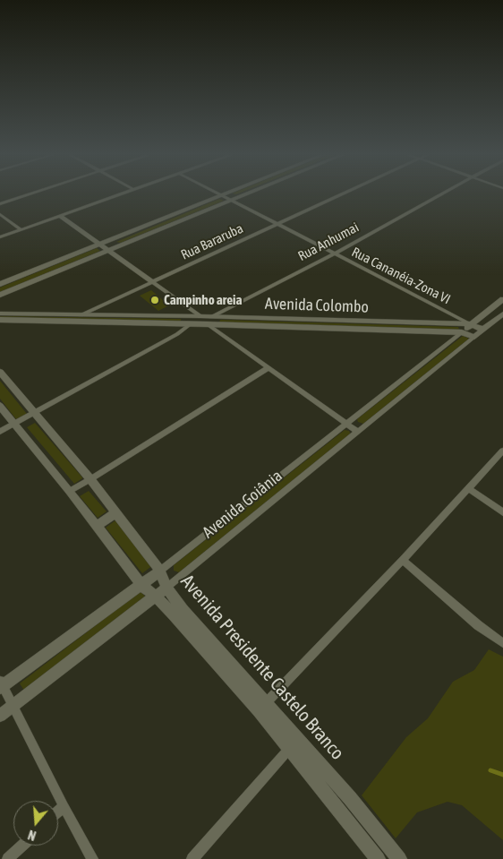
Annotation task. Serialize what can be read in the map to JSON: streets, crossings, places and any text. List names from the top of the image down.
{
  "streets": {
    "street": [
      "Rua Bararuba",
      "Rua Anhumai",
      "Rua Cananéia-Zona VI",
      "Avenida Colombo",
      "Avenida Goiânia",
      "Avenida Presidente Castelo Branco"
    ]
  },
  "crossings": [
    ["Rua Bararuba", "Rua Cananéia-Zona VI"],
    ["Rua Bararuba", "Avenida Colombo"],
    ["Rua Anhumai", "Rua Cananéia-Zona VI"],
    ["Rua Anhumai", "Avenida Colombo"],
    ["Rua Cananéia-Zona VI", "Avenida Colombo"],
    ["Rua Cananéia-Zona VI", "Avenida Goiânia"],
    ["Avenida Colombo", "Avenida Goiânia"],
    ["Avenida Goiânia", "Avenida Presidente Castelo Branco"]
  ],
  "places": ["Campinho areia"],
  "north": "bottom"
}
